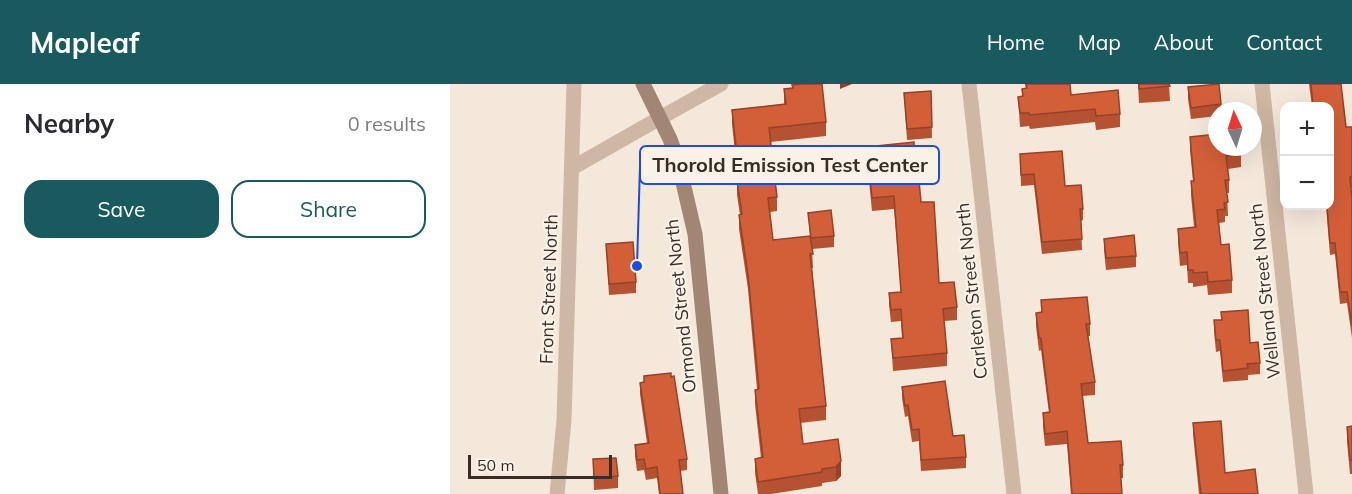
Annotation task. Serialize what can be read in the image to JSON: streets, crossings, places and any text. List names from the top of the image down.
{
  "streets": {
    "main road": ["Ormond Street North"],
    "street": ["Front Street North", "Carleton Street North", "Welland Street North"]
  },
  "places": ["Thorold Emission Test Center"],
  "scale_bar": "50 m",
  "north": "top",
  "page": {
    "header": "Mapleaf",
    "nav": [
      "Home",
      "Map",
      "About",
      "Contact"
    ],
    "heading": ["Nearby", "0 results"],
    "map_buttons": ["+", "−"],
    "buttons": ["Save", "Share"],
    "scale": "50 m"
  }
}
